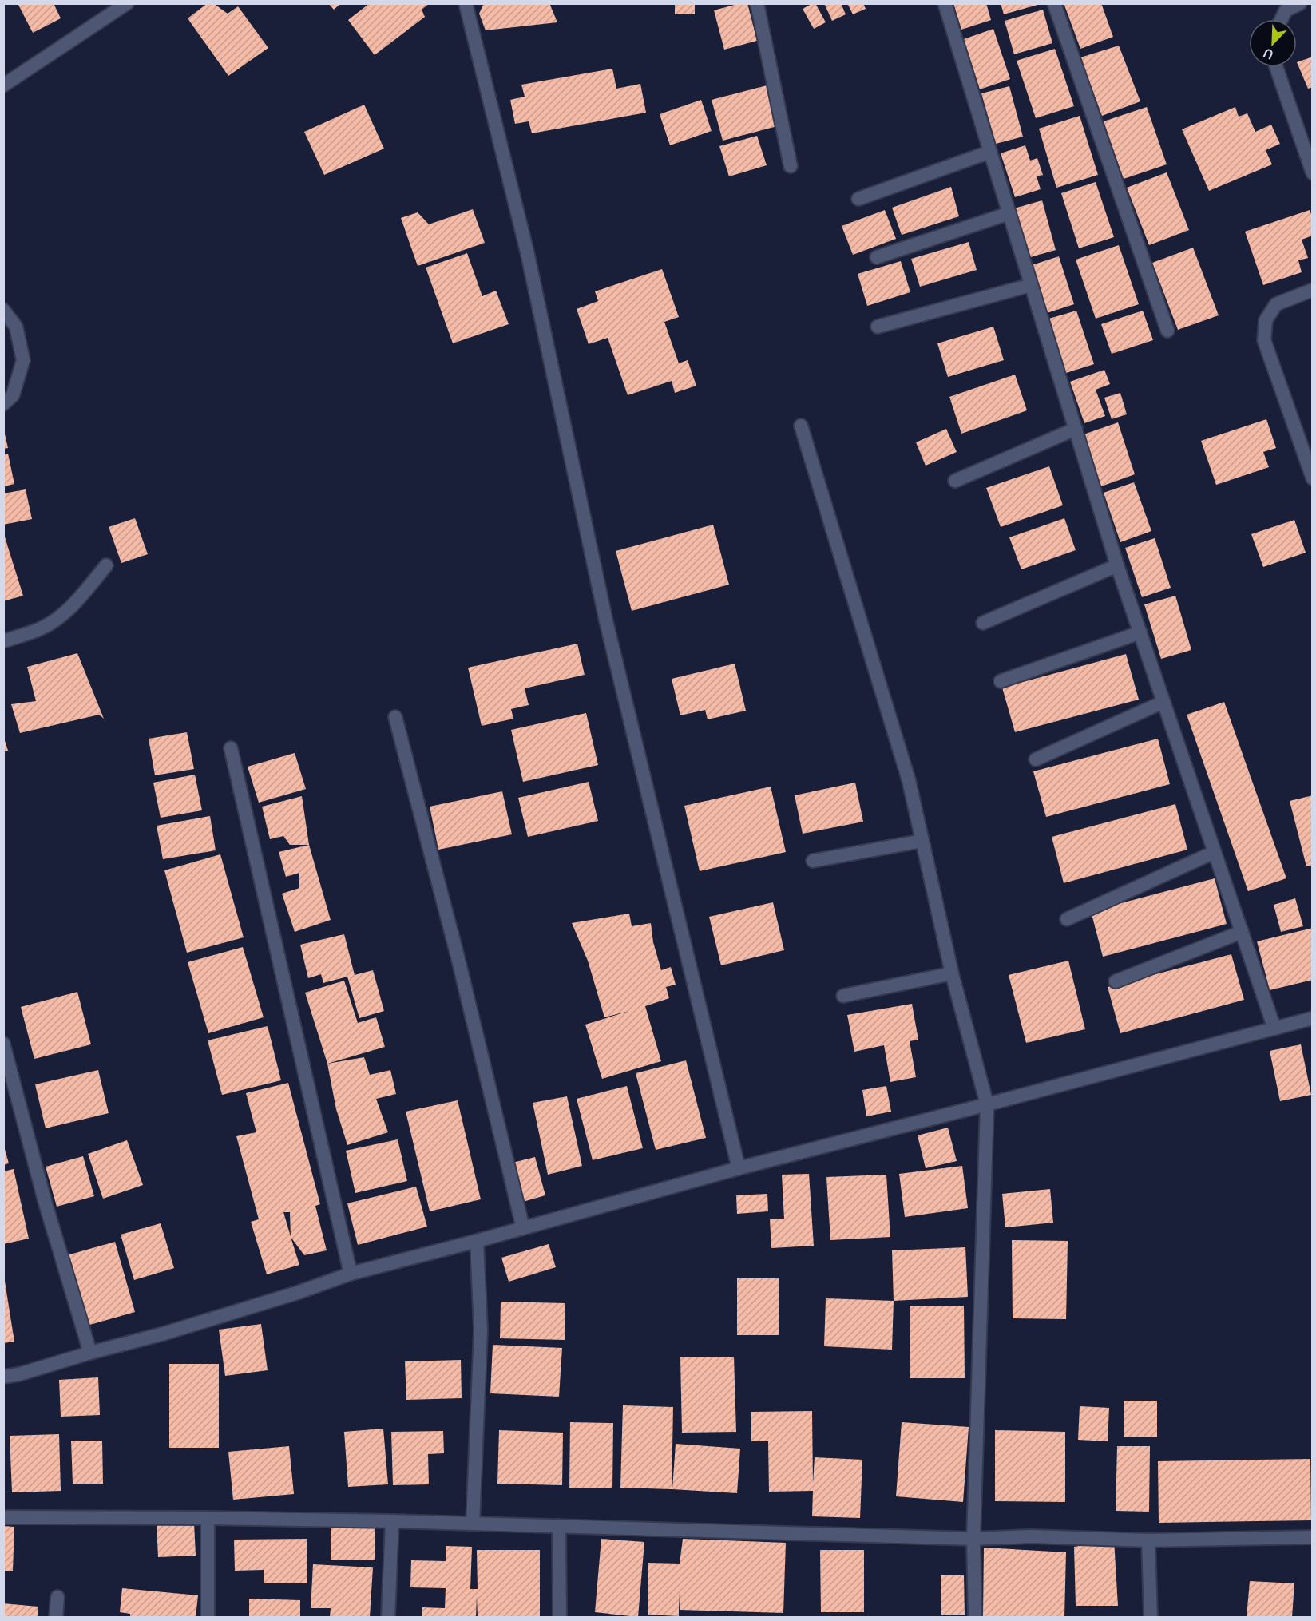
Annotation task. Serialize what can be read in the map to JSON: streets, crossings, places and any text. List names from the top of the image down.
{
  "north": "bottom left"
}
